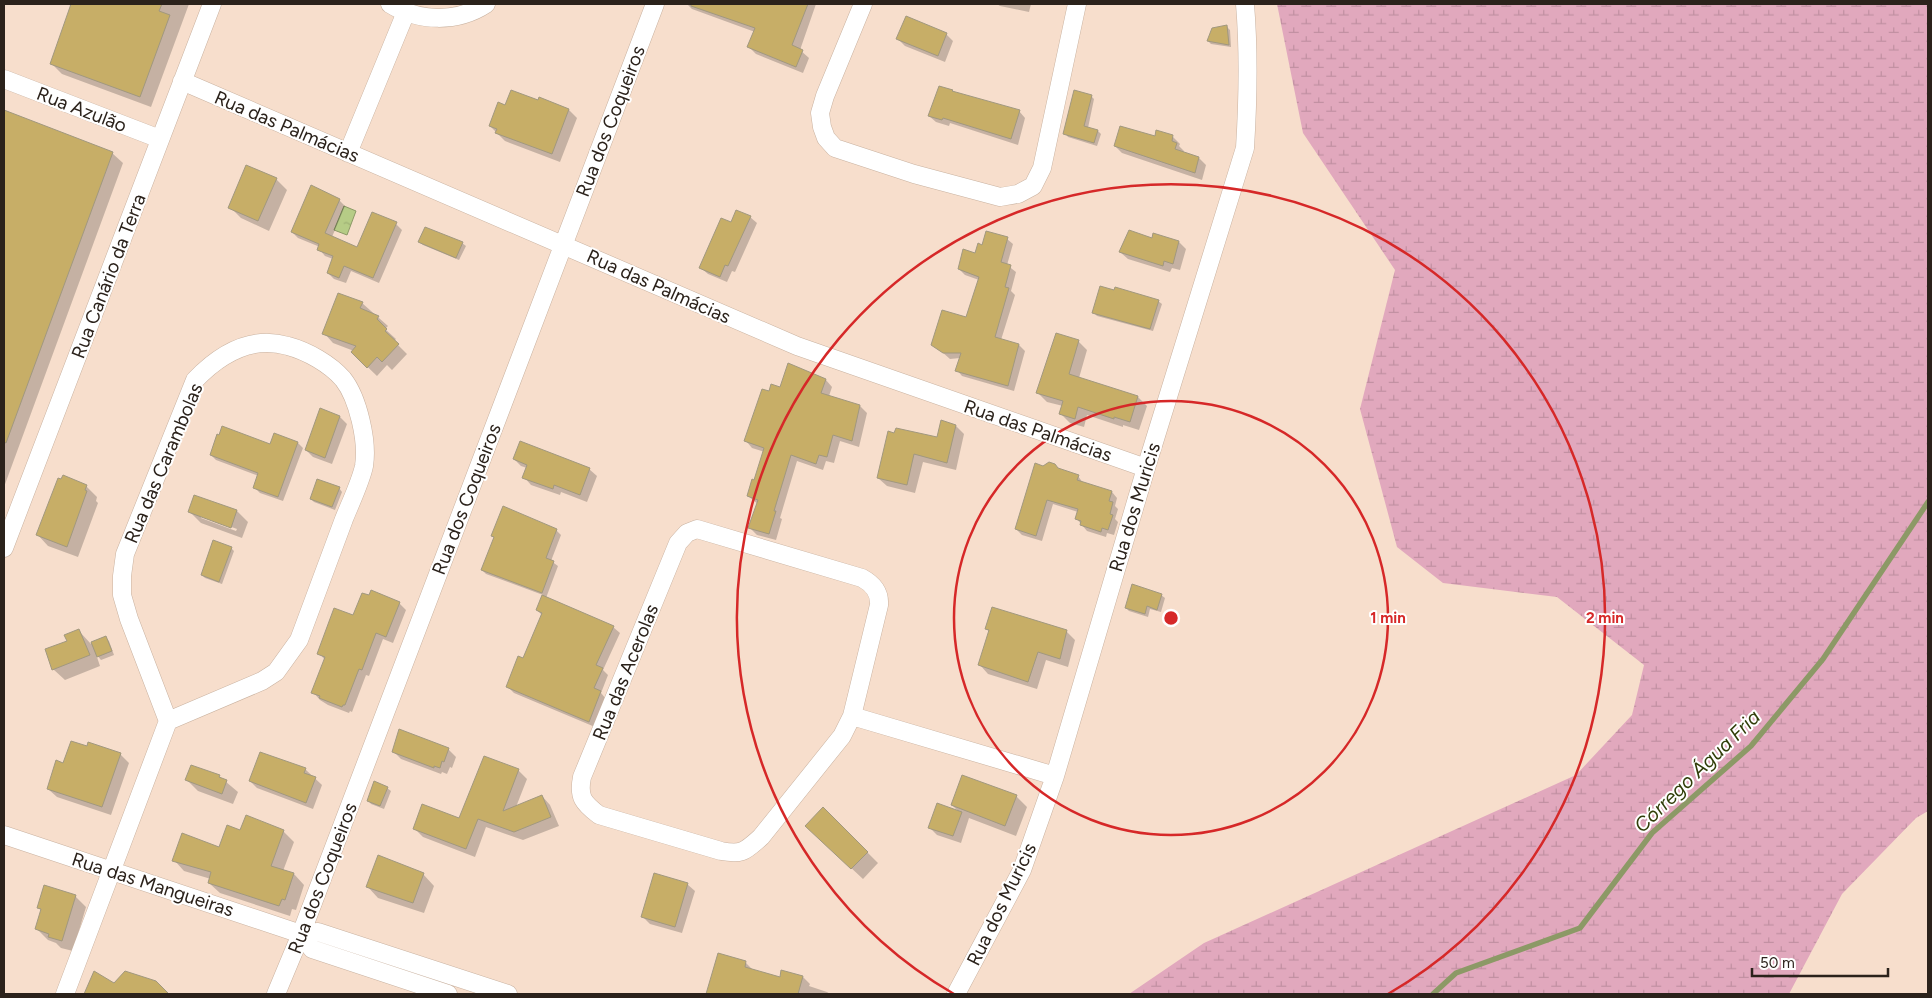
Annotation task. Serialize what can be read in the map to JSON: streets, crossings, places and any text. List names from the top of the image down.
{
  "streets": {
    "street": [
      "Rua Azulão",
      "Rua dos Coqueiros",
      "Rua das Palmácias",
      "Rua Canário da Terra",
      "Rua das Carambolas",
      "Rua dos Muricis",
      "Rua das Acerolas",
      "Rua das Mangueiras"
    ]
  },
  "crossings": [
    ["Rua Azulão", "Rua Canário da Terra"],
    ["Rua dos Coqueiros", "Rua das Palmácias"],
    ["Rua dos Coqueiros", "Rua das Mangueiras"],
    ["Rua das Palmácias", "Rua Canário da Terra"],
    ["Rua das Palmácias", "Rua dos Muricis"]
  ],
  "water": ["Córrego Água Fria"],
  "scale_bar": "50 m",
  "rings": ["1 min", "2 min"]
}
